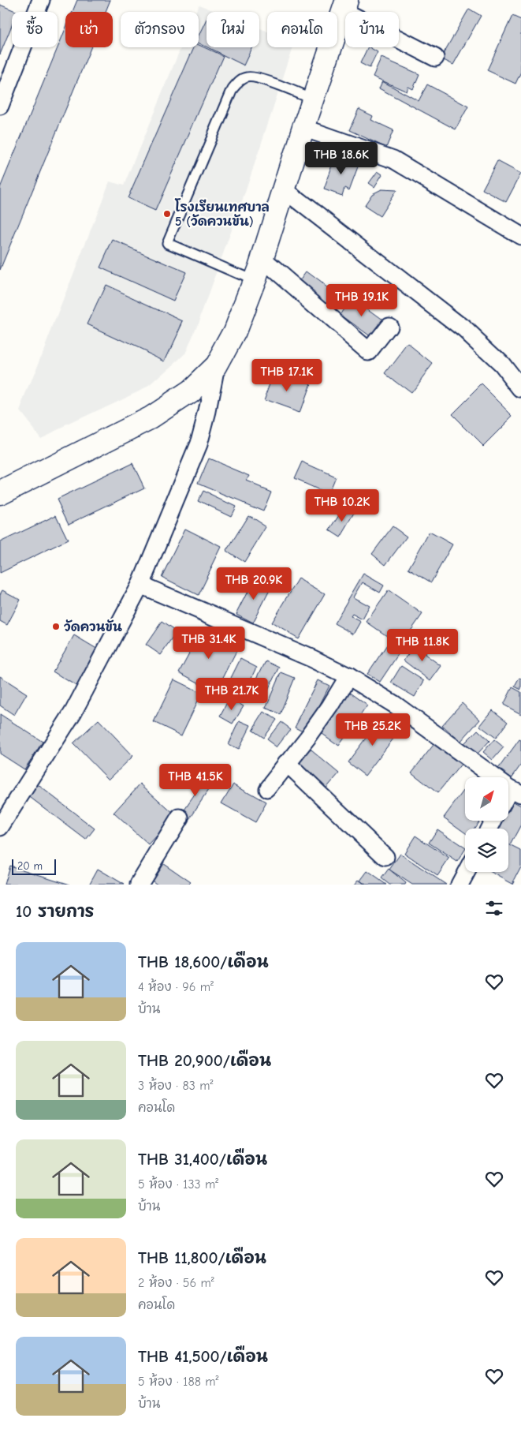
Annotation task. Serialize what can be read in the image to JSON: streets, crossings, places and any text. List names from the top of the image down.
{
  "places": ["โรงเรียนเทศบาล 5 (วัดควนขัน)", "วัดควนขัน"],
  "scale_bar": "20 m",
  "north": "top right",
  "page": {
    "chip": [
      "ซื้อ",
      "เช่า",
      "ตัวกรอง",
      "ใหม่",
      "คอนโด",
      "บ้าน"
    ],
    "price": [
      "THB 18.6K",
      "THB 19.1K",
      "THB 17.1K",
      "THB 10.2K",
      "THB 20.9K",
      "THB 31.4K",
      "THB 11.8K",
      "THB 21.7K",
      "THB 25.2K",
      "THB 41.5K"
    ],
    "scale": "20 m",
    "heading": "10 รายการ",
    "list": [
      {
        "name": "THB 18,600/เดือน",
        "note": "4 ห้อง · 96 m² · บ้าน"
      },
      {
        "name": "THB 20,900/เดือน",
        "note": "3 ห้อง · 83 m² · คอนโด"
      },
      {
        "name": "THB 31,400/เดือน",
        "note": "5 ห้อง · 133 m² · บ้าน"
      },
      {
        "name": "THB 11,800/เดือน",
        "note": "2 ห้อง · 56 m² · คอนโด"
      },
      {
        "name": "THB 41,500/เดือน",
        "note": "5 ห้อง · 188 m² · บ้าน"
      }
    ]
  }
}
